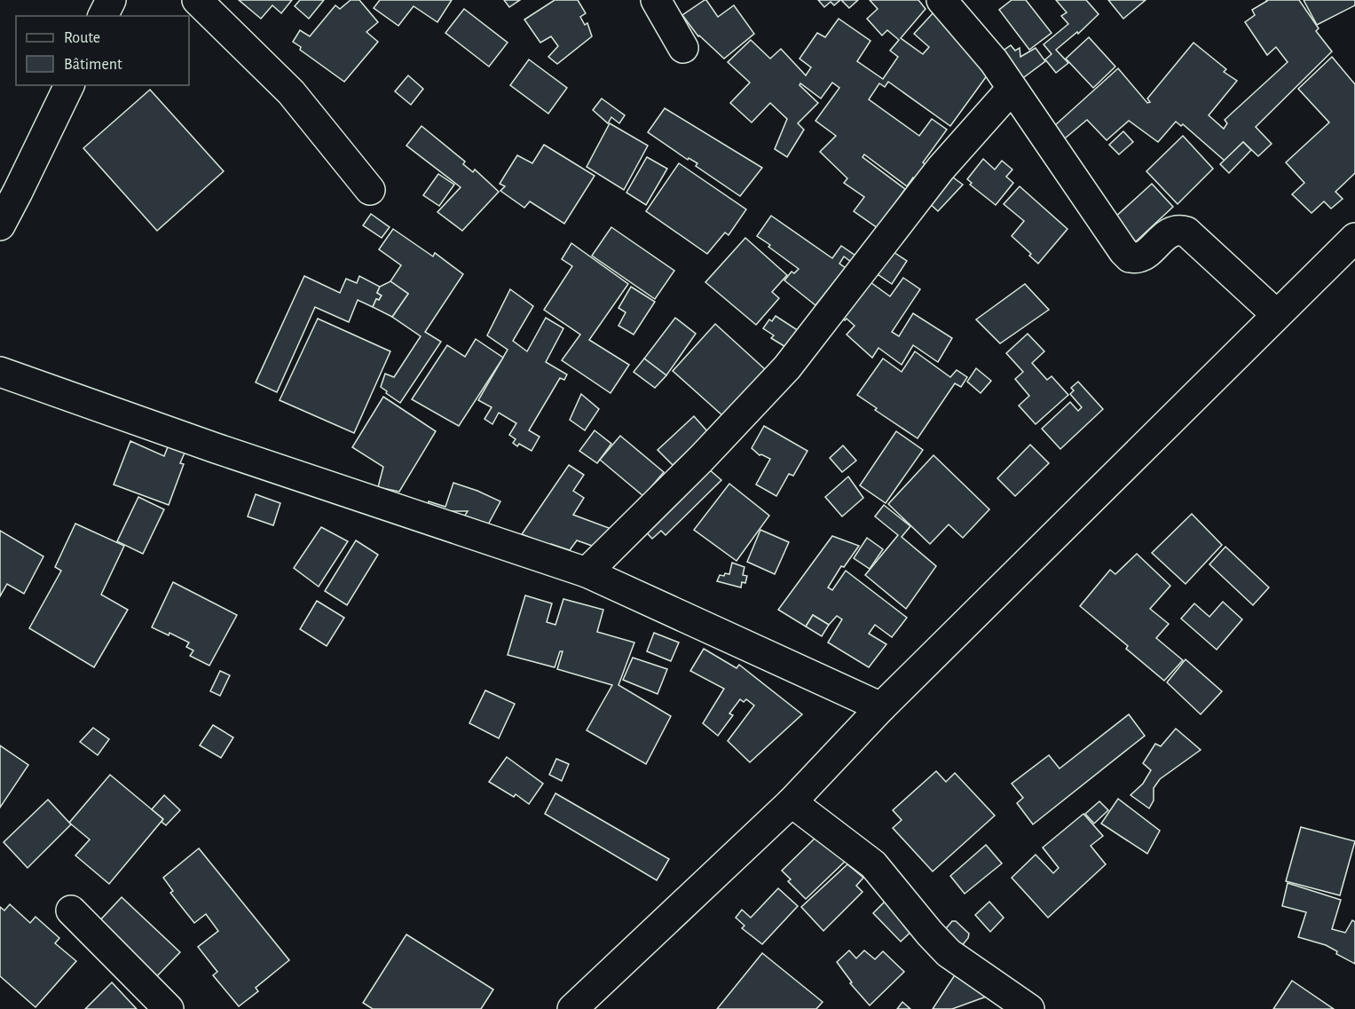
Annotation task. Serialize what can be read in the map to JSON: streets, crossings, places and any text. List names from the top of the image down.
{
  "legend": ["Route", "Bâtiment"]
}
